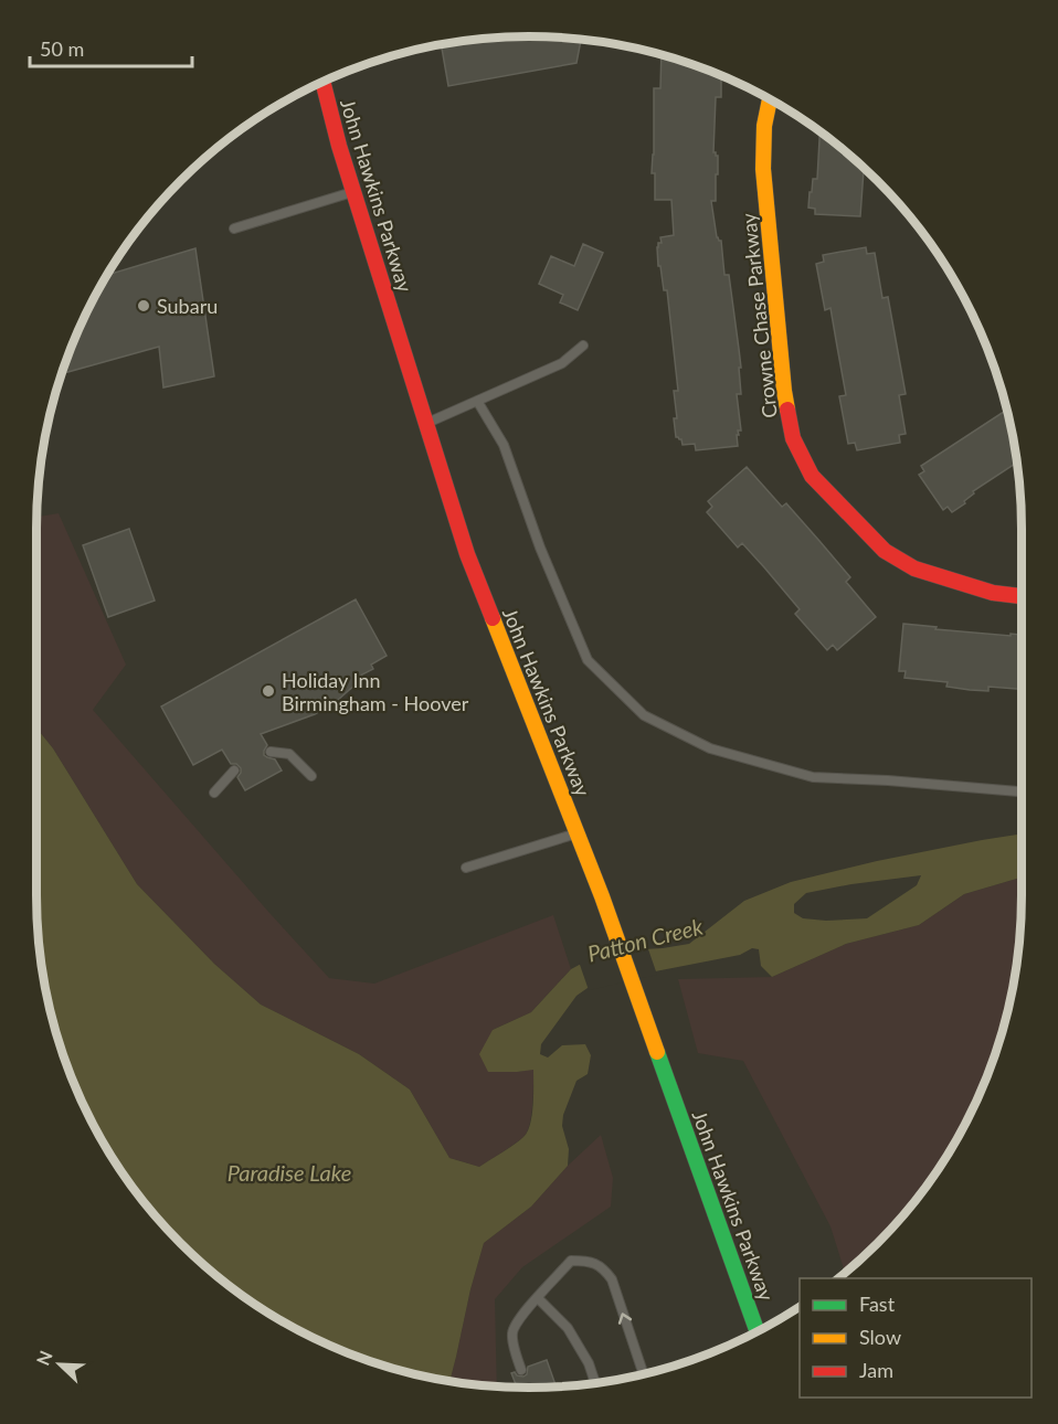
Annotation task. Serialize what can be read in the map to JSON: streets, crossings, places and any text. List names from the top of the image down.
{
  "streets": {
    "main road": ["John Hawkins Parkway", "Crowne Chase Parkway"]
  },
  "water": ["Patton Creek", "Paradise Lake"],
  "places": ["Subaru", "Holiday Inn Birmingham - Hoover"],
  "legend": ["Fast", "Slow", "Jam"],
  "scale_bar": "50 m",
  "north": "top left"
}
